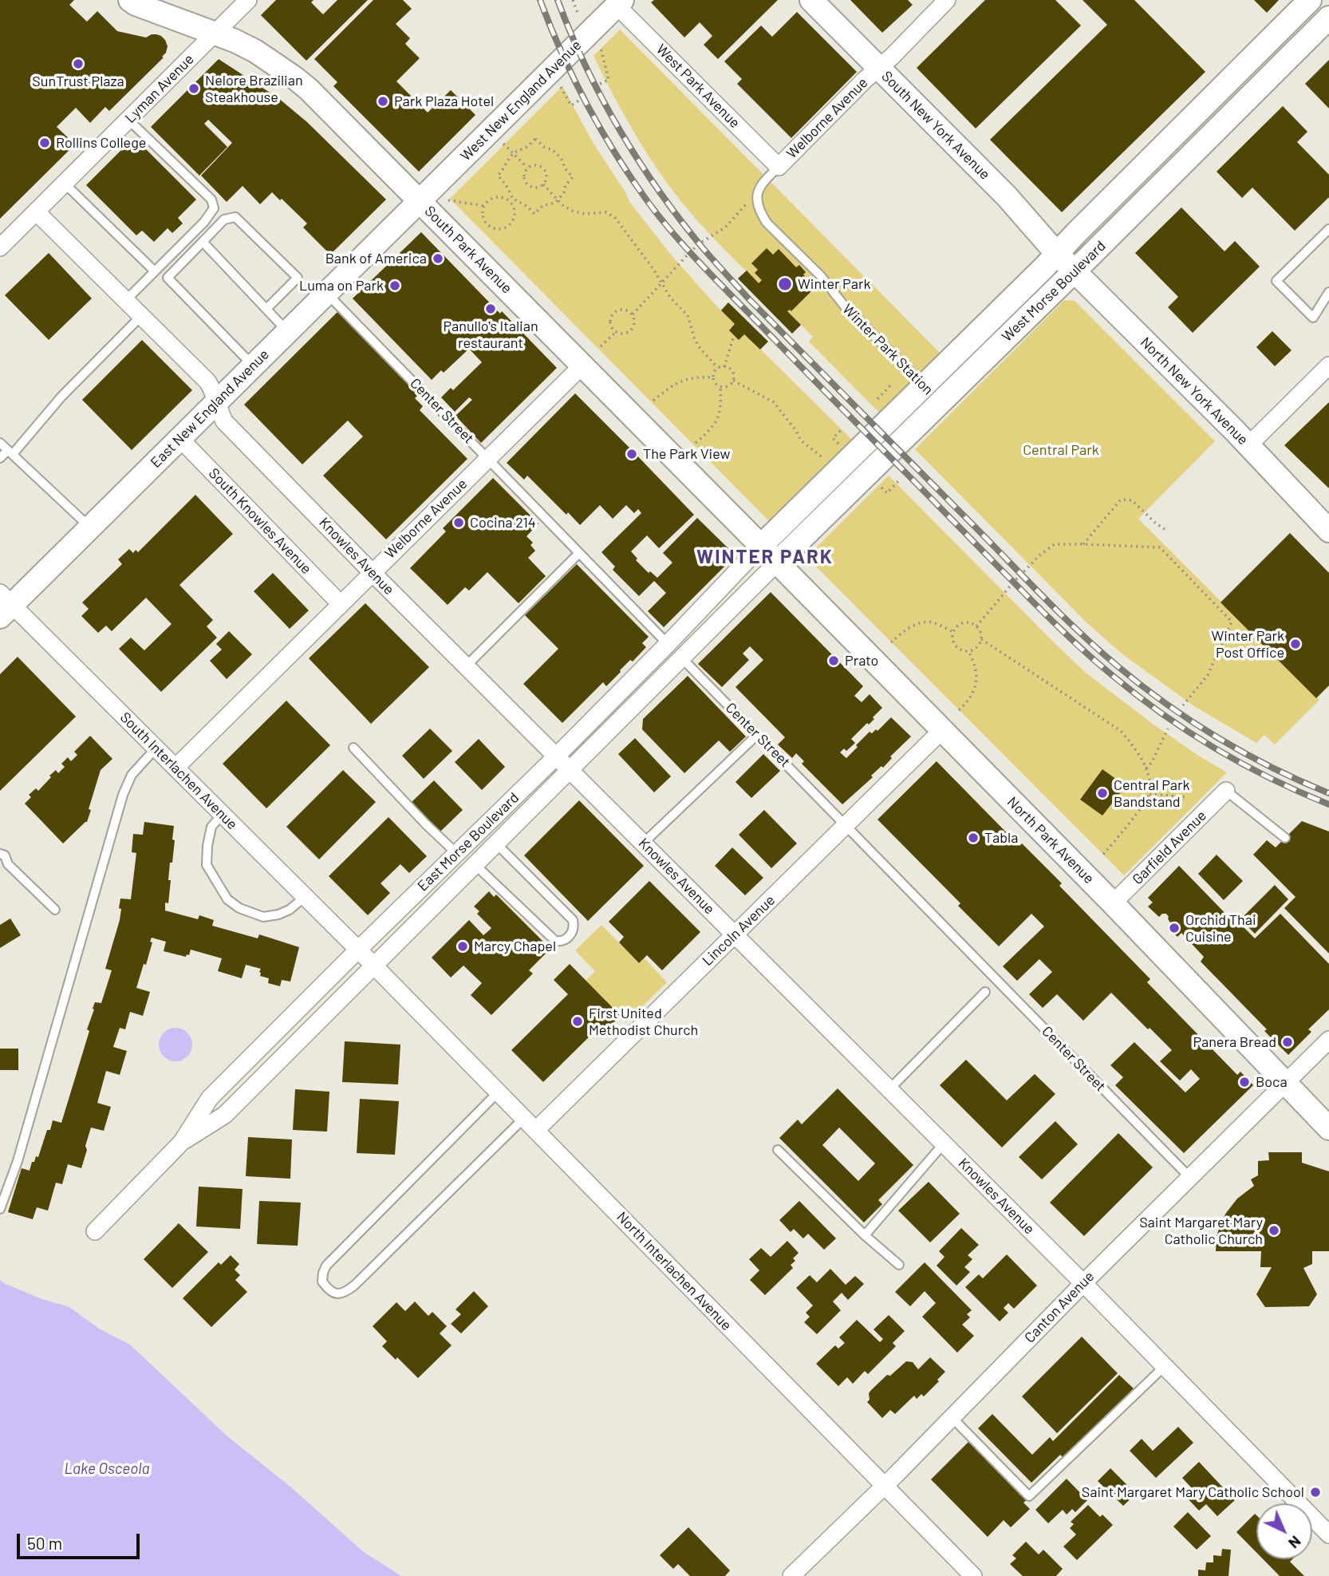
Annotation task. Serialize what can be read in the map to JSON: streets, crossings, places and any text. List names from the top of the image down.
{
  "streets": {
    "street": [
      "West Park Avenue",
      "Lyman Avenue",
      "West New England Avenue",
      "Welborne Avenue",
      "South New York Avenue",
      "South Park Avenue",
      "West Morse Boulevard",
      "North New York Avenue",
      "East New England Avenue",
      "Center Street",
      "South Knowles Avenue",
      "Knowles Avenue",
      "South Interlachen Avenue",
      "North Park Avenue",
      "East Morse Boulevard",
      "Garfield Avenue",
      "Lincoln Avenue",
      "North Interlachen Avenue",
      "Canton Avenue"
    ],
    "lane": ["Winter Park Station"]
  },
  "crossings": [
    ["West Park Avenue", "West New England Avenue"],
    ["West Park Avenue", "Welborne Avenue"],
    ["West Park Avenue", "Winter Park Station"],
    ["Lyman Avenue", "South Park Avenue"],
    ["Lyman Avenue", "Knowles Avenue"],
    ["West New England Avenue", "South Park Avenue"],
    ["West New England Avenue", "East New England Avenue"],
    ["Welborne Avenue", "South New York Avenue"],
    ["Welborne Avenue", "South Park Avenue"],
    ["Welborne Avenue", "Winter Park Station"],
    ["Welborne Avenue", "Center Street"],
    ["Welborne Avenue", "South Knowles Avenue"],
    ["Welborne Avenue", "Knowles Avenue"],
    ["Welborne Avenue", "South Interlachen Avenue"],
    ["South New York Avenue", "West Morse Boulevard"],
    ["South New York Avenue", "North New York Avenue"],
    ["South Park Avenue", "West Morse Boulevard"],
    ["South Park Avenue", "East New England Avenue"],
    ["South Park Avenue", "North Park Avenue"],
    ["South Park Avenue", "East Morse Boulevard"],
    ["West Morse Boulevard", "Winter Park Station"],
    ["West Morse Boulevard", "North New York Avenue"],
    ["West Morse Boulevard", "North Park Avenue"],
    ["West Morse Boulevard", "East Morse Boulevard"],
    ["East New England Avenue", "Center Street"],
    ["East New England Avenue", "South Knowles Avenue"],
    ["East New England Avenue", "Knowles Avenue"],
    ["East New England Avenue", "South Interlachen Avenue"],
    ["Center Street", "East Morse Boulevard"],
    ["Center Street", "Lincoln Avenue"],
    ["Center Street", "Canton Avenue"],
    ["Knowles Avenue", "East Morse Boulevard"],
    ["Knowles Avenue", "Lincoln Avenue"],
    ["Knowles Avenue", "Canton Avenue"],
    ["South Interlachen Avenue", "East Morse Boulevard"],
    ["South Interlachen Avenue", "North Interlachen Avenue"],
    ["North Park Avenue", "East Morse Boulevard"],
    ["North Park Avenue", "Garfield Avenue"],
    ["North Park Avenue", "Lincoln Avenue"],
    ["North Park Avenue", "Canton Avenue"],
    ["East Morse Boulevard", "North Interlachen Avenue"],
    ["Lincoln Avenue", "North Interlachen Avenue"],
    ["North Interlachen Avenue", "Canton Avenue"]
  ],
  "districts": ["WINTER PARK"],
  "water": ["Lake Osceola"],
  "parks": ["Central Park"],
  "places": [
    "SunTrust Plaza",
    "Nelore Brazilian Steakhouse",
    "Park Plaza Hotel",
    "Rollins College",
    "Bank of America",
    "Winter Park",
    "Luma on Park",
    "Panullo's Italian restaurant",
    "The Park View",
    "Cocina 214",
    "Winter Park Post Office",
    "Prato",
    "Central Park Bandstand",
    "Tabla",
    "Orchid Thai Cuisine",
    "Marcy Chapel",
    "First United Methodist Church",
    "Panera Bread",
    "Boca",
    "Saint Margaret Mary Catholic Church",
    "Saint Margaret Mary Catholic School"
  ],
  "scale_bar": "50 m",
  "north": "bottom right"
}
